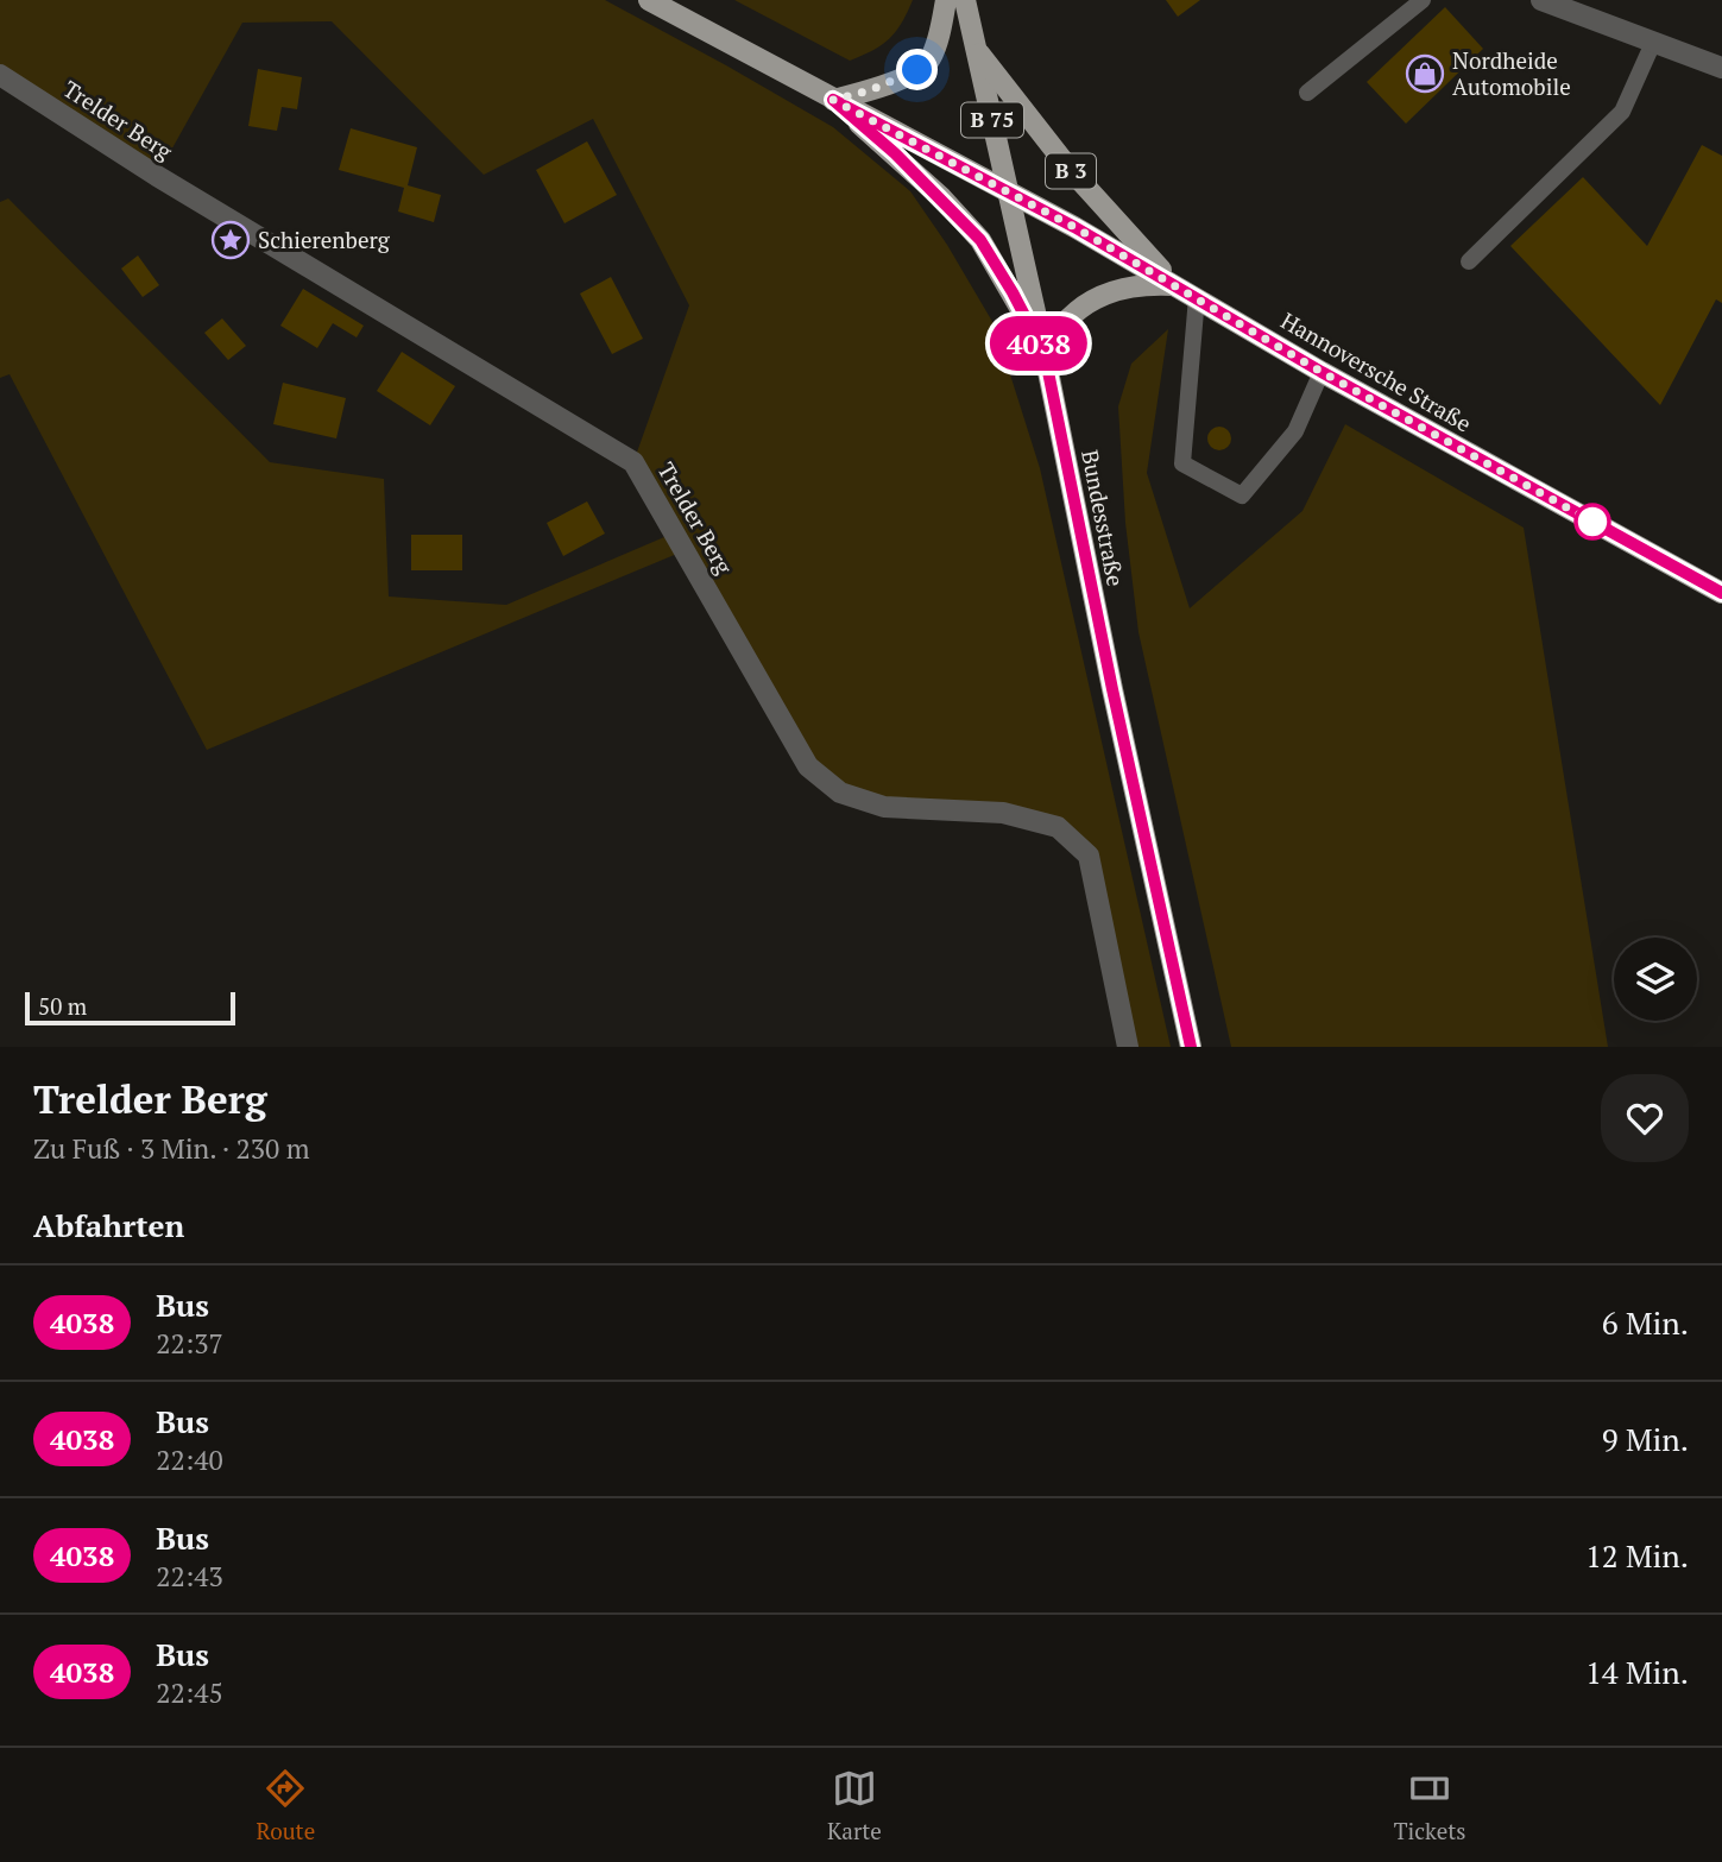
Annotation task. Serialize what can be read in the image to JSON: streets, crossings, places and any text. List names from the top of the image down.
{
  "streets": {
    "main road": [
      "B 75",
      "B 3",
      "Hannoversche Straße",
      "Bundesstraße"
    ],
    "street": ["Trelder Berg"]
  },
  "crossings": [
    ["B 3", "Hannoversche Straße"],
    ["B 3", "Bundesstraße"],
    ["Hannoversche Straße", "Bundesstraße"]
  ],
  "places": {
    "shop": ["Nordheide Automobile"],
    "place": ["Schierenberg"]
  },
  "lines": ["bus line 4038"],
  "scale_bar": "50 m",
  "page": {
    "on_map": "4038",
    "scale": "50 m",
    "heading": [
      ["Trelder Berg", "Zu Fuß · 3 Min. · 230 m"],
      "Abfahrten"
    ],
    "list": [
      {
        "mark": "4038",
        "name": "Bus",
        "note": "22:37",
        "value": "6 Min."
      },
      {
        "mark": "4038",
        "name": "Bus",
        "note": "22:40",
        "value": "9 Min."
      },
      {
        "mark": "4038",
        "name": "Bus",
        "note": "22:43",
        "value": "12 Min."
      },
      {
        "mark": "4038",
        "name": "Bus",
        "note": "22:45",
        "value": "14 Min."
      }
    ],
    "tabs": ["Route", "Karte", "Tickets"]
  }
}
